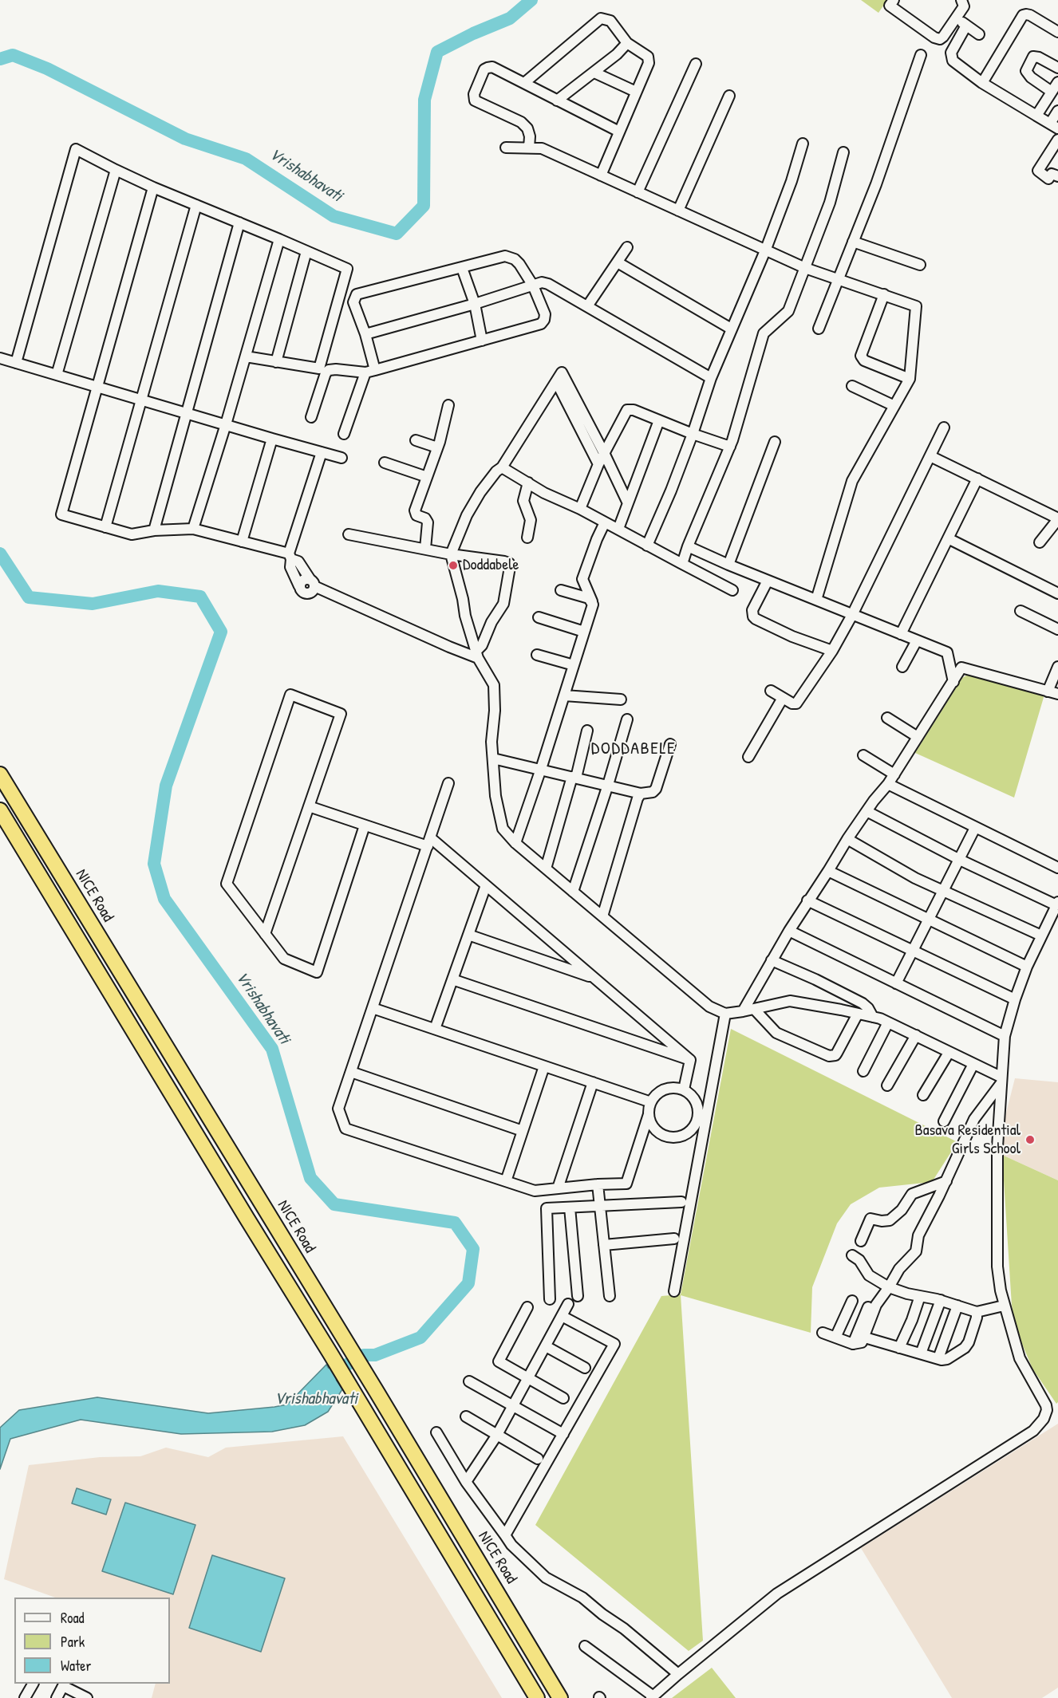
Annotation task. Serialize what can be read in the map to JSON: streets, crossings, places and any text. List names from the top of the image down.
{
  "streets": {
    "highway": ["NICE Road"]
  },
  "districts": ["DODDABELE"],
  "water": ["Vrishabhavati"],
  "places": ["Doddabele", "Basava Residential Girls School"],
  "legend": ["Road", "Park", "Water"]
}
